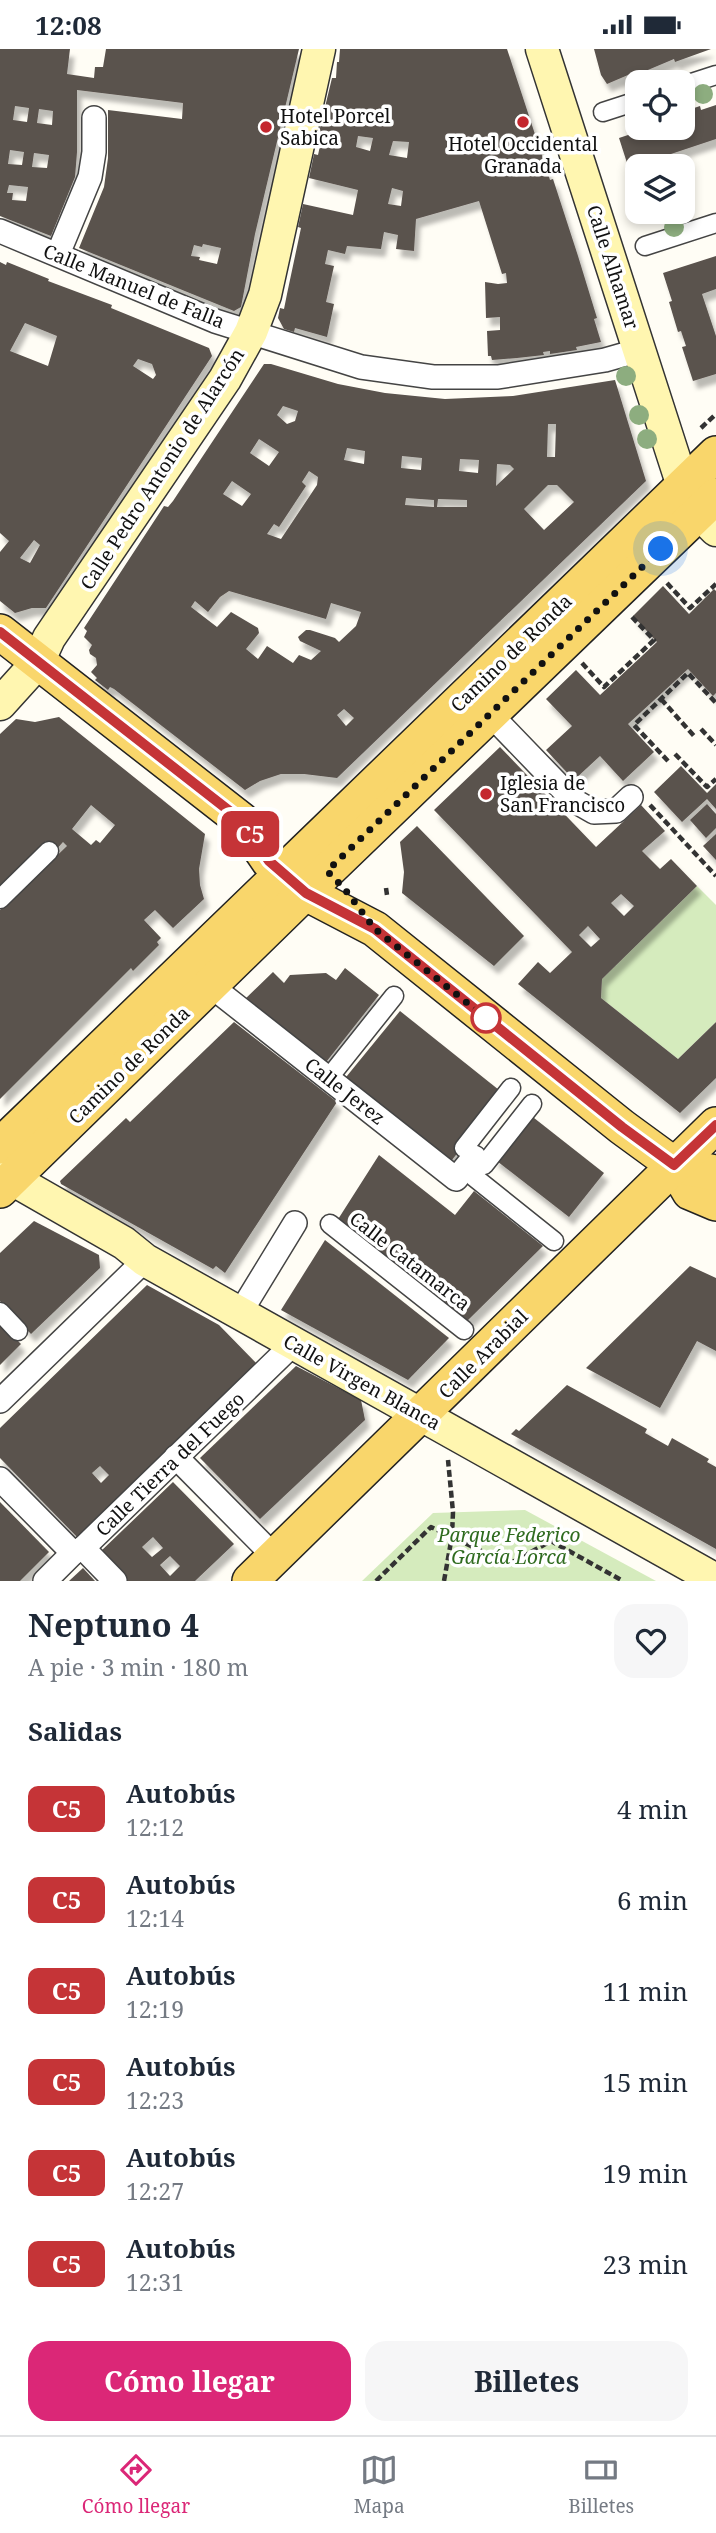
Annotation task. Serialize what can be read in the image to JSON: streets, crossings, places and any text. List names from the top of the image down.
{
  "streets": {
    "main road": [
      "Calle Alhamar",
      "Calle Pedro Antonio de Alarcón",
      "Camino de Ronda",
      "Calle Arabial",
      "Calle Virgen Blanca"
    ],
    "street": [
      "Calle Manuel de Falla",
      "Calle Jerez",
      "Calle Catamarca",
      "Calle Tierra del Fuego"
    ]
  },
  "crossings": [
    ["Calle Alhamar", "Calle Manuel de Falla"],
    ["Calle Alhamar", "Camino de Ronda"],
    ["Calle Manuel de Falla", "Calle Pedro Antonio de Alarcón"],
    ["Camino de Ronda", "Calle Jerez"],
    ["Camino de Ronda", "Calle Virgen Blanca"],
    ["Calle Arabial", "Calle Virgen Blanca"],
    ["Calle Virgen Blanca", "Calle Tierra del Fuego"]
  ],
  "parks": ["Parque Federico García Lorca"],
  "places": ["Hotel Occidental Granada", "Hotel Porcel Sabica", "Iglesia de San Francisco"],
  "lines": ["bus line C5"],
  "page": {
    "status": "12:08",
    "on_map": "C5",
    "heading": [
      ["Neptuno 4", "A pie · 3 min · 180 m"],
      "Salidas"
    ],
    "list": [
      {
        "mark": "C5",
        "name": "Autobús",
        "note": "12:12",
        "value": "4 min"
      },
      {
        "mark": "C5",
        "name": "Autobús",
        "note": "12:14",
        "value": "6 min"
      },
      {
        "mark": "C5",
        "name": "Autobús",
        "note": "12:19",
        "value": "11 min"
      },
      {
        "mark": "C5",
        "name": "Autobús",
        "note": "12:23",
        "value": "15 min"
      },
      {
        "mark": "C5",
        "name": "Autobús",
        "note": "12:27",
        "value": "19 min"
      },
      {
        "mark": "C5",
        "name": "Autobús",
        "note": "12:31",
        "value": "23 min"
      }
    ],
    "buttons": ["Cómo llegar", "Billetes"],
    "tabs": ["Cómo llegar", "Mapa", "Billetes"]
  }
}
